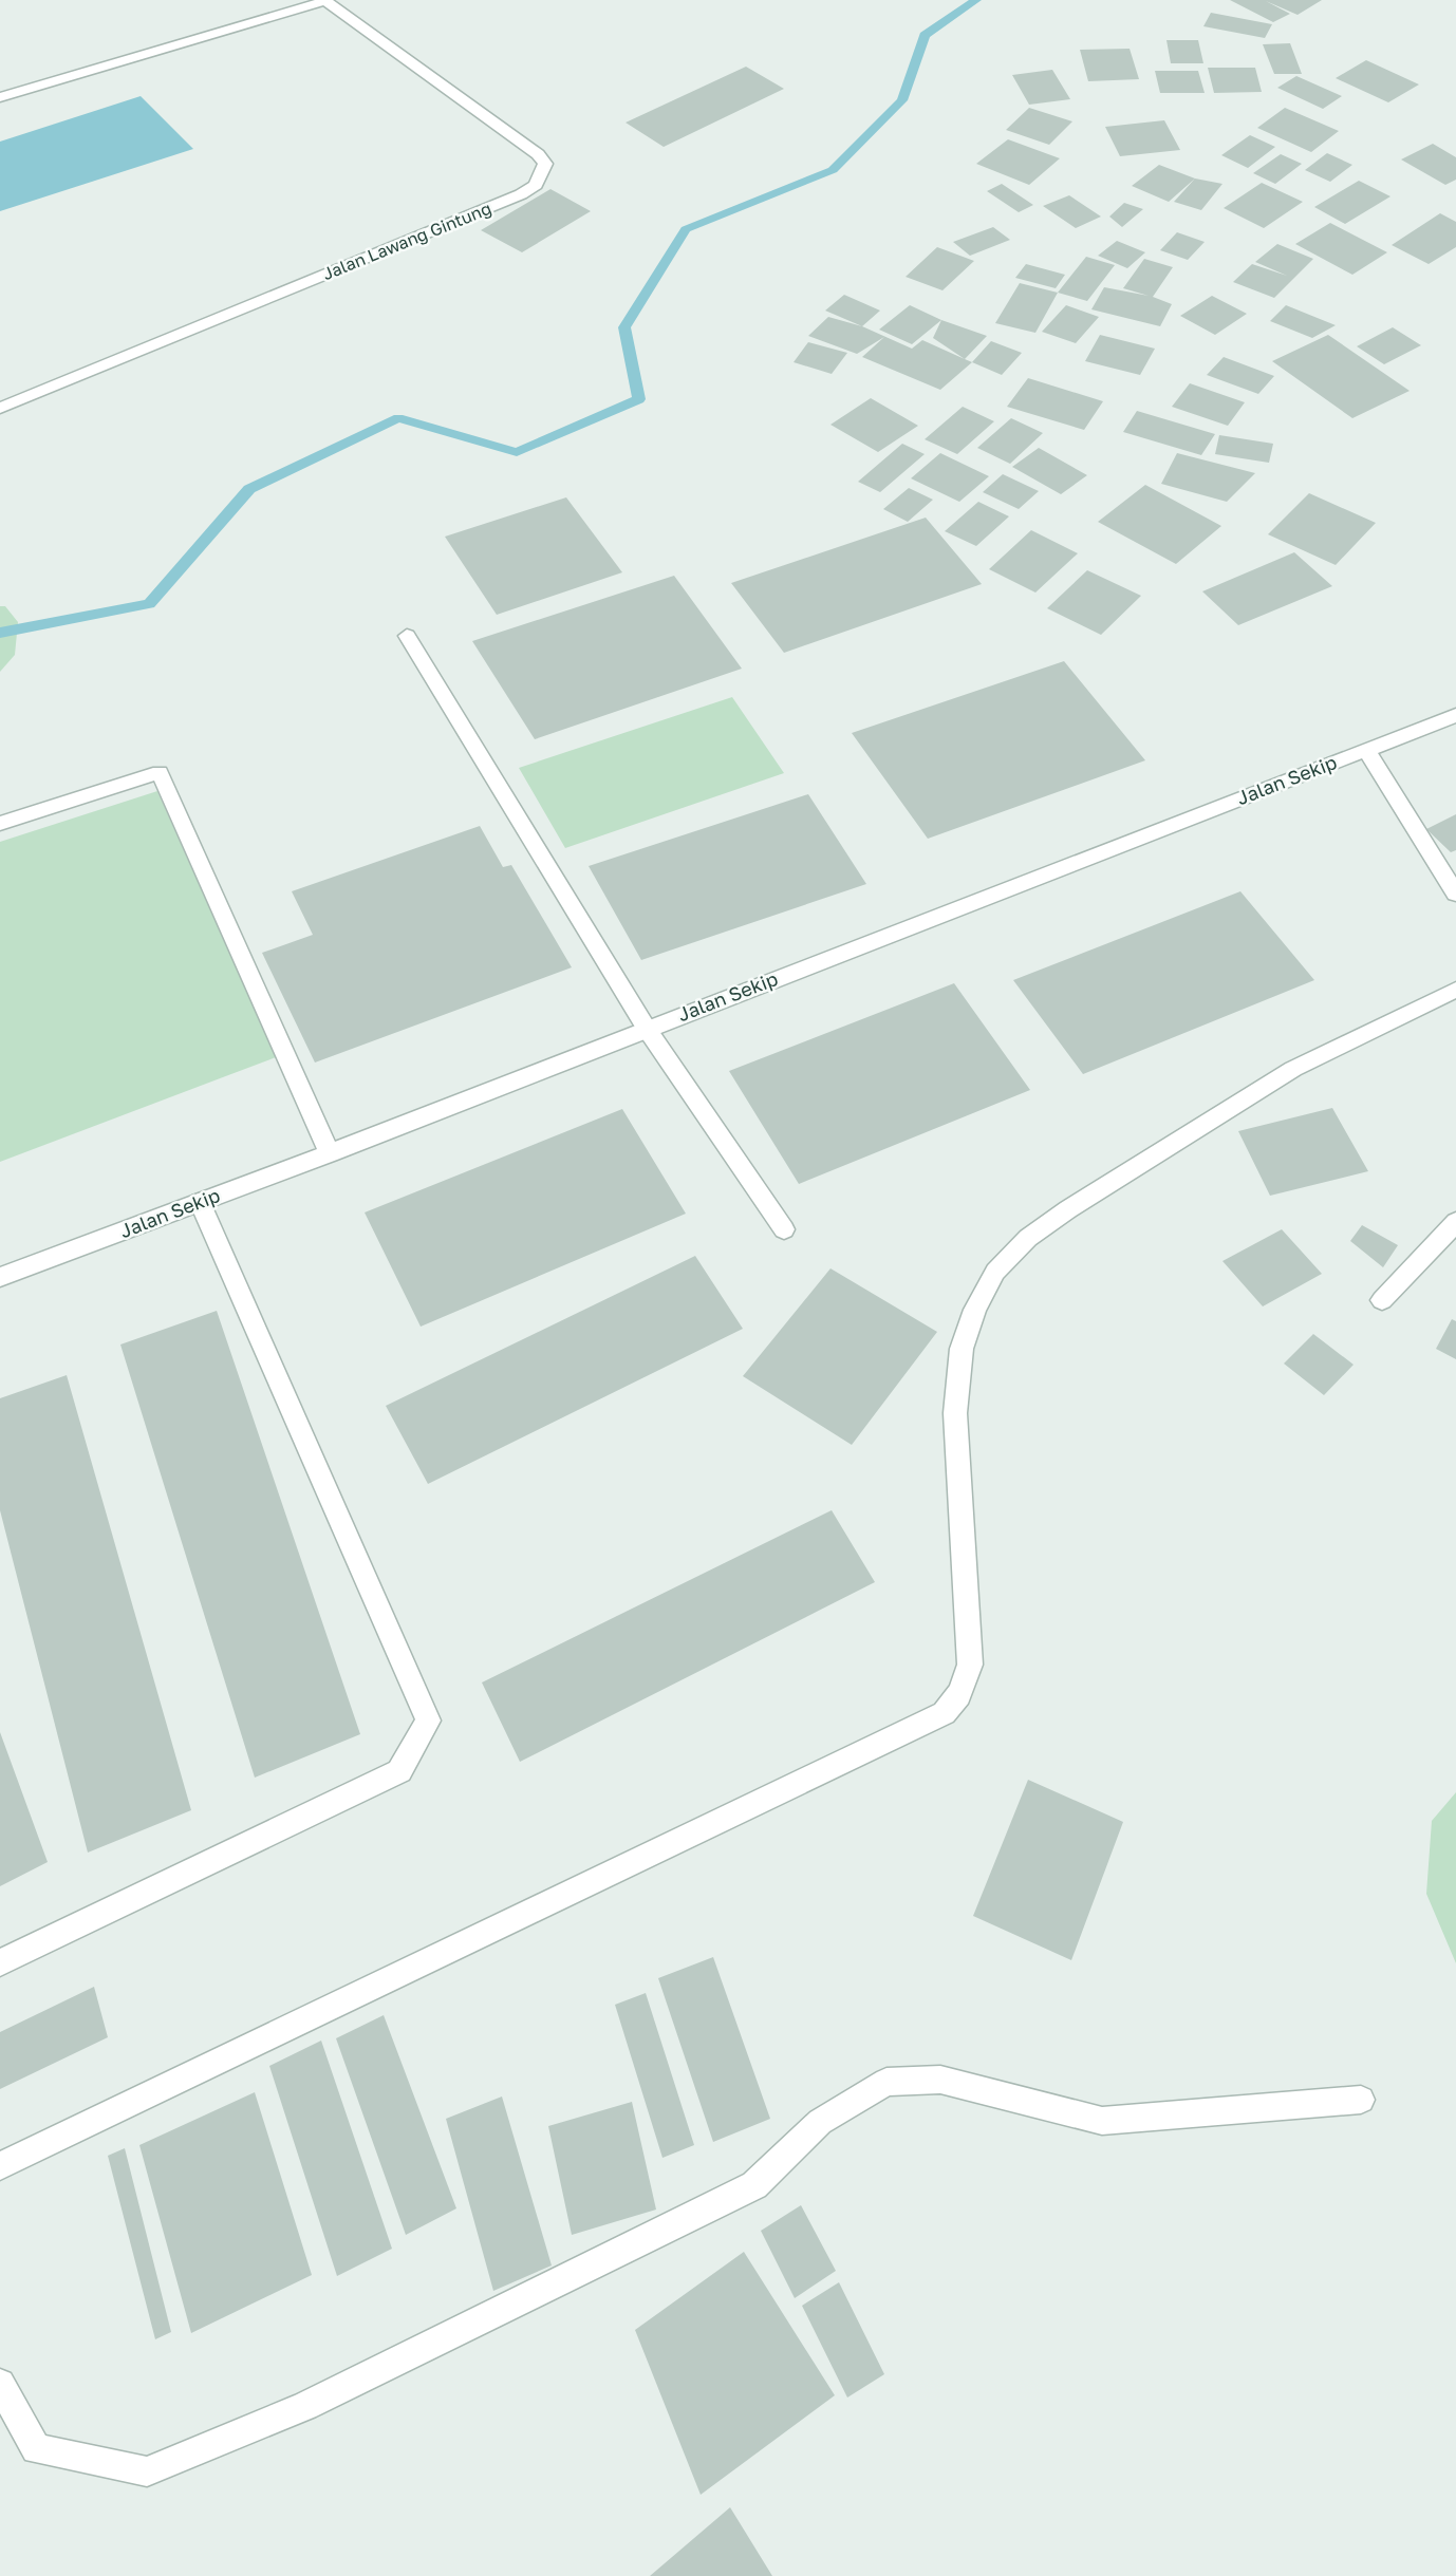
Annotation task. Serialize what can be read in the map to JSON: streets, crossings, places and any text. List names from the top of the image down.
{
  "streets": {
    "street": ["Jalan Lawang Gintung", "Jalan Sekip"]
  }
}
